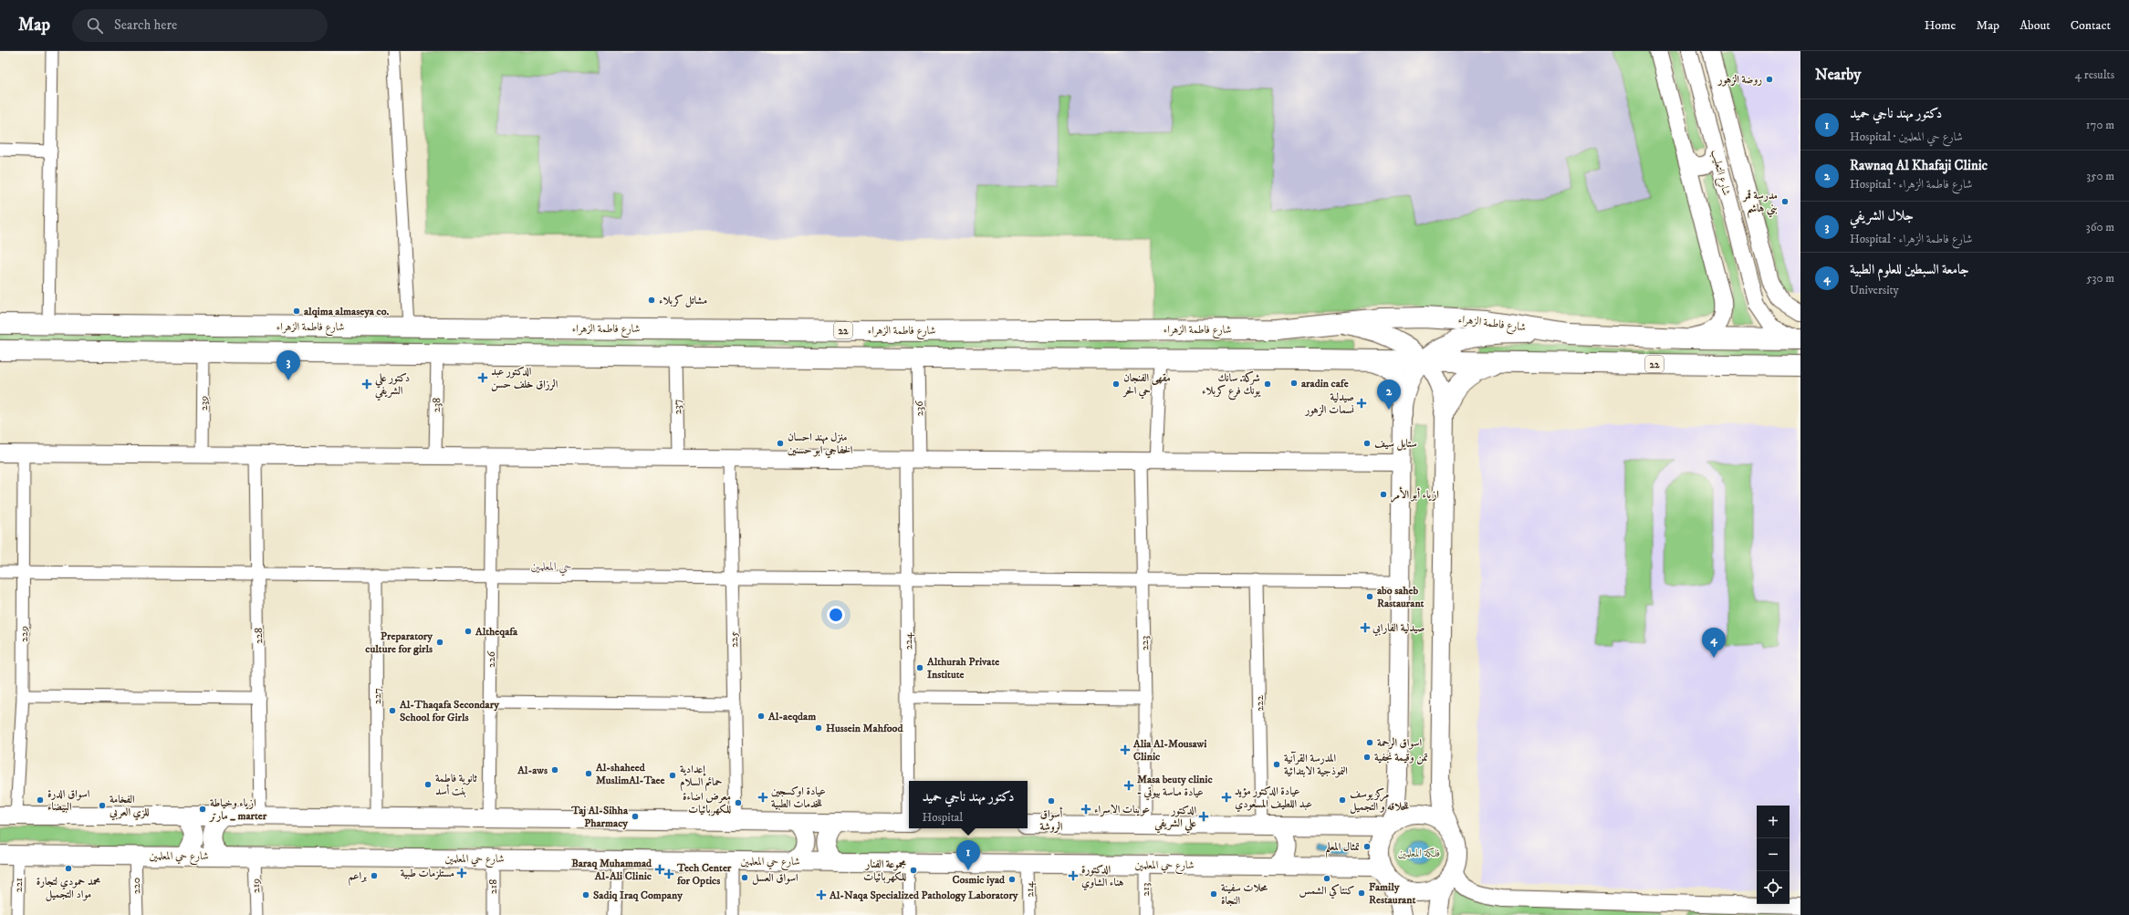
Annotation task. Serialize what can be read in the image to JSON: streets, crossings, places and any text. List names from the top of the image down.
{
  "streets": {
    "highway": ["شارع فاطمة الزهراء", "22"],
    "main road": ["شارع حي المعلمين"],
    "street": [
      "شارع التعليب",
      "239",
      "238",
      "237",
      "236",
      "229",
      "228",
      "225",
      "224",
      "223",
      "226",
      "227",
      "222",
      "221",
      "220",
      "219",
      "218",
      "214",
      "213"
    ]
  },
  "crossings": [
    ["شارع التعليب", "شارع فاطمة الزهراء"],
    ["22", "239"],
    ["22", "238"],
    ["22", "237"],
    ["22", "236"],
    ["22", "223"],
    ["236", "224"],
    ["شارع حي المعلمين", "221"],
    ["شارع حي المعلمين", "220"],
    ["شارع حي المعلمين", "219"],
    ["شارع حي المعلمين", "218"],
    ["شارع حي المعلمين", "214"],
    ["شارع حي المعلمين", "213"]
  ],
  "districts": ["حي المعلمين"],
  "parks": ["فلكة المعلمين"],
  "places": {
    "other": [
      "روضة الزهور",
      "مدرسة قمر بني هاشم",
      "مشاتل كربلاء",
      "alqima almaseya co.",
      "aradin cafe",
      "مقهى الفنجان حي الحر",
      "شركة. سانك يونك فرع كربلاء",
      "منزل مهند احسان الخفاجي ابو حسنين",
      "ستايل سيف",
      "ازياء أبو الأمر",
      "abo saheb Rastaurant",
      "Altheqafa",
      "Preparatory culture for girls",
      "Althurah Private Institute",
      "Al-Thaqafa Secondary School for Girls",
      "Al-aeqdam",
      "Hussein Mahfood",
      "اسواق الرحمة",
      "تمن وقيمة نجفية",
      "المدرسة القرآنية النموذجية الابتدائية",
      "Al-aws",
      "Al-shaheed MuslimAl-Taee",
      "إعدادية حمائم السلام",
      "ثانوية فاطمة بنت أسد",
      "اسواق الدرة البيضاء",
      "مركز يوسف للحلاقه و التجميل",
      "أسواق الروشة",
      "معرض اضاءة للكهربائيات",
      "الفخامة للزي العربي",
      "ازياء وخياطة مارتر _ marter",
      "Taj Al-Sihha Pharmacy",
      "تمثال المعلم",
      "محمد حمودي لتجارة مواد التجميل",
      "مجموعة الفنار للكهربائيات",
      "براعم",
      "اسواق العسل",
      "كنتاكي الشمس",
      "Cosmic iyad",
      "Family Restaurant",
      "محلات سفينة النجاة",
      "Sadiq Iraq Company"
    ],
    "health": [
      "الدكتور عبد الرزاق خلف حسن",
      "دكتور علي الشريفي",
      "صيدلية نسمات الزهور",
      "صيدلية الفارابي",
      "Alia Al-Mousawi Clinic",
      "Masa beuty clinic - عيادة مـاسة بيوتي",
      "عيادة اوكسجين للخدمات الطبية",
      "عيادة الدكتور مؤيد عبد اللطيف المسعودي",
      "عوينات الاسراء",
      "الدكتور علي الشريفي",
      "Baraq Muhammad Al-Ali Clinic",
      "مستلزمات طبية",
      "Tech Center for Optics",
      "الدكتورة هناء الشاوي",
      "Al-Naqa Specialized Pathology Laboratory"
    ]
  },
  "page": {
    "header": "Map",
    "search": "Search here",
    "nav": [
      "Home",
      "Map",
      "About",
      "Contact"
    ],
    "heading": ["Nearby", "4 results"],
    "list": [
      {
        "mark": "1",
        "name": "دكتور مهند ناجي حميد",
        "note": "Hospital · شارع حي المعلمين",
        "value": "170 m"
      },
      {
        "mark": "2",
        "name": "Rawnaq Al Khafaji Clinic",
        "note": "Hospital · شارع فاطمة الزهراء",
        "value": "350 m"
      },
      {
        "mark": "3",
        "name": "جلال الشريفي",
        "note": "Hospital · شارع فاطمة الزهراء",
        "value": "360 m"
      },
      {
        "mark": "4",
        "name": "جامعة السبطين للعلوم الطبية",
        "note": "University",
        "value": "530 m"
      }
    ],
    "pins": [
      "3",
      "2",
      "4",
      "1"
    ],
    "popup": ["دكتور مهند ناجي حميد", "Hospital"],
    "map_buttons": ["+", "−"]
  }
}
